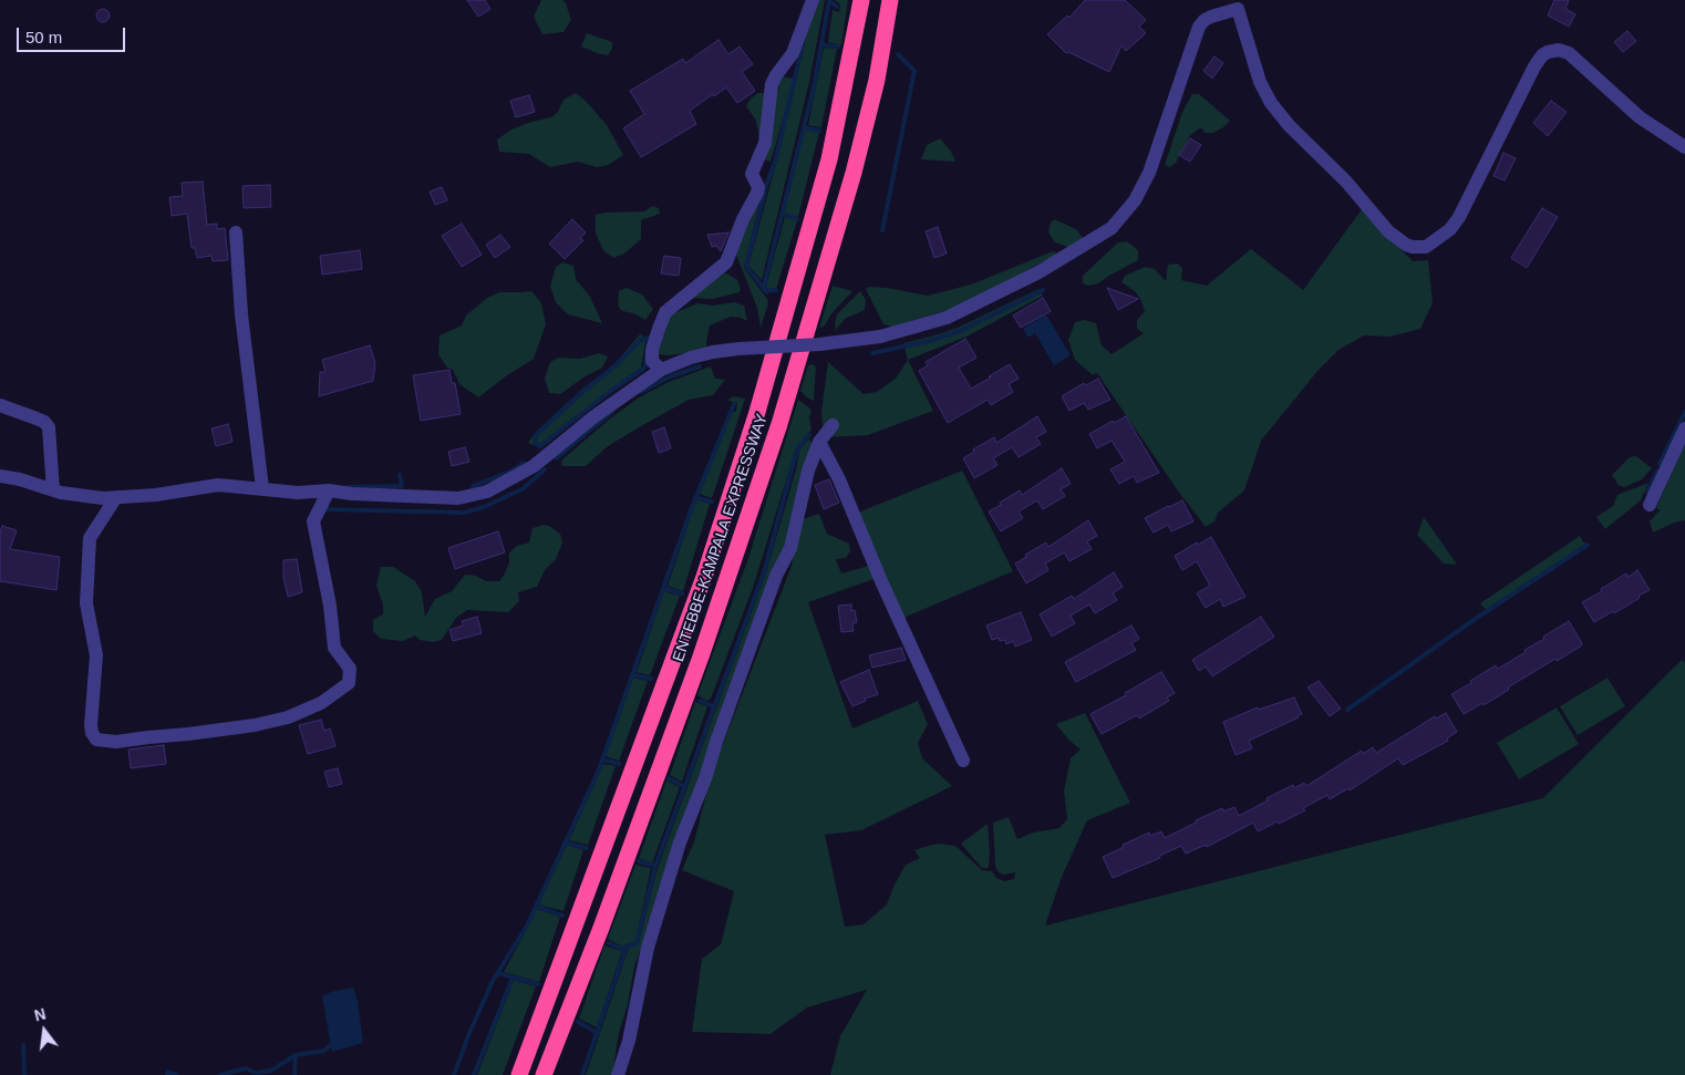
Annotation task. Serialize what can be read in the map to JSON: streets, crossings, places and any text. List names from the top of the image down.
{
  "streets": {
    "highway": ["ENTEBBE-KAMPALA EXPRESSWAY"]
  },
  "scale_bar": "50 m",
  "north": "top"
}
